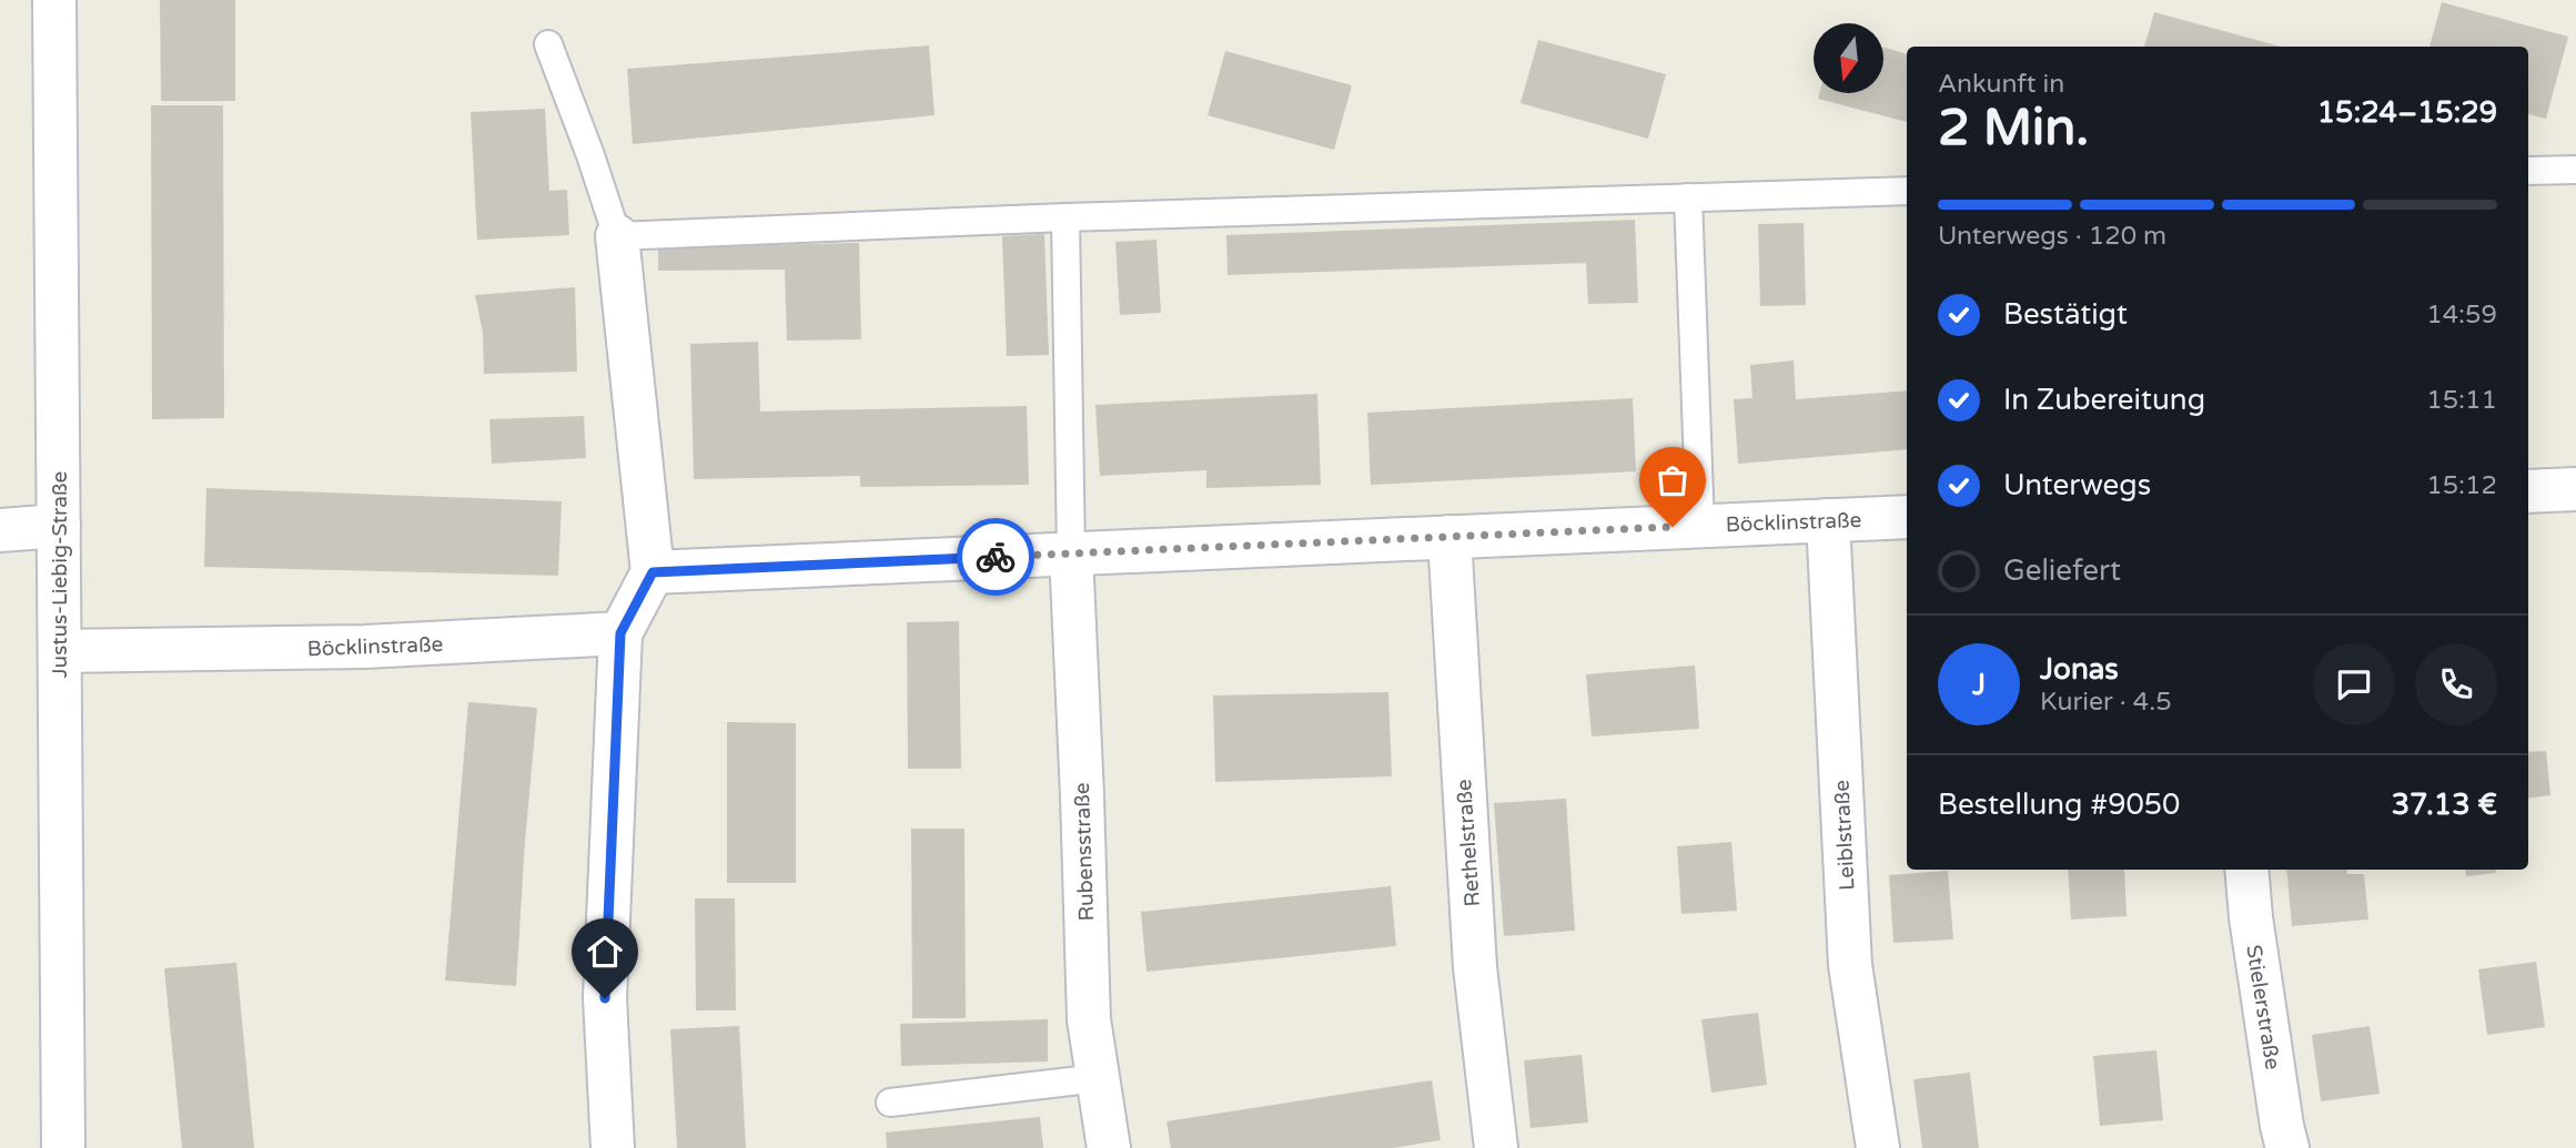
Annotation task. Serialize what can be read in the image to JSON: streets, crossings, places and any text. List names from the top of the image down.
{
  "streets": {
    "street": [
      "Böcklinstraße",
      "Justus-Liebig-Straße",
      "Leiblstraße",
      "Rethelstraße",
      "Rubensstraße",
      "Stielerstraße"
    ]
  },
  "crossings": [
    ["Böcklinstraße", "Justus-Liebig-Straße"],
    ["Böcklinstraße", "Leiblstraße"],
    ["Böcklinstraße", "Rethelstraße"],
    ["Böcklinstraße", "Rubensstraße"]
  ],
  "north": "bottom",
  "page": {
    "heading": ["2 Min.", "Ankunft in", "15:24–15:29"],
    "panel": [
      "Jonas",
      "Kurier · 4.5",
      "Bestellung #9050",
      "37.13 €"
    ],
    "bar": "Unterwegs · 120 m",
    "list": [
      ["Bestätigt", "14:59"],
      ["In Zubereitung", "15:11"],
      ["Unterwegs", "15:12"],
      "Geliefert"
    ],
    "round": "J"
  }
}
